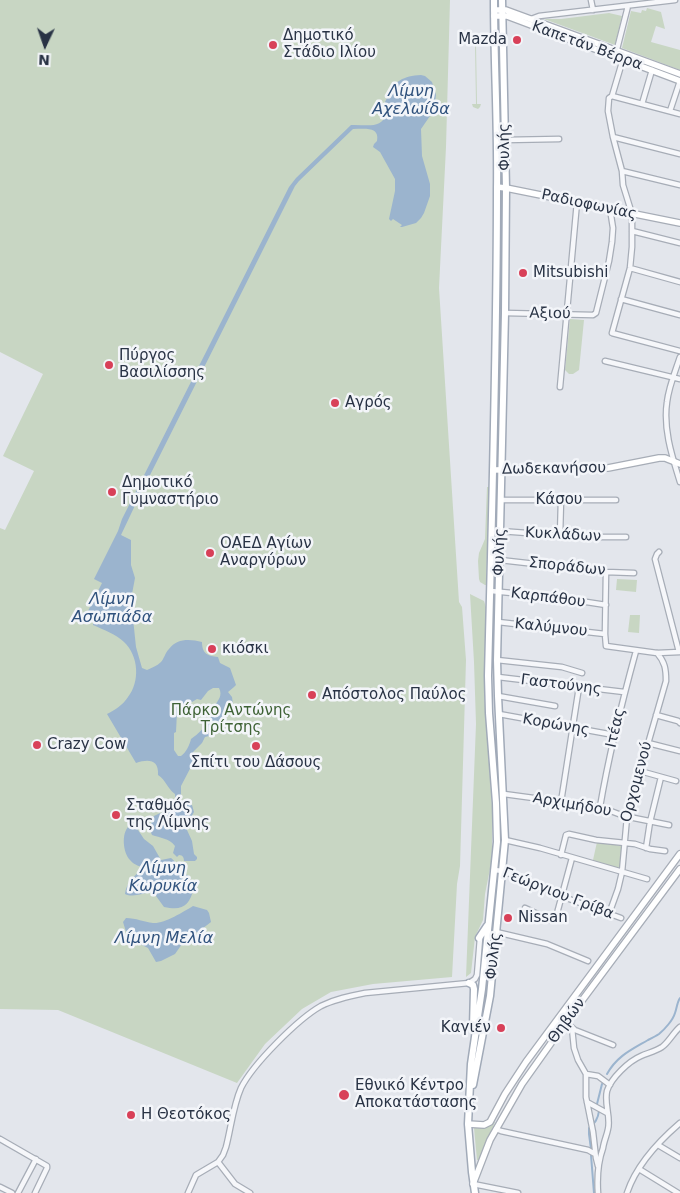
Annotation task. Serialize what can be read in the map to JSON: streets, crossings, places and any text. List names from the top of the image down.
{
  "streets": {
    "main road": ["Φυλής"],
    "street": [
      "Καπετάν Βέρρα",
      "Ραδιοφωνίας",
      "Αξιού",
      "Δωδεκανήσου",
      "Κάσου",
      "Κυκλάδων",
      "Σποράδων",
      "Καρπάθου",
      "Καλύμνου",
      "Γαστούνης",
      "Κορώνης",
      "Ιτέας",
      "Ορχομενού",
      "Αρχιμήδου",
      "Γεώργιου Γρίβα",
      "Θηβών"
    ]
  },
  "crossings": [
    ["Καπετάν Βέρρα", "Φυλής"],
    ["Φυλής", "Ραδιοφωνίας"],
    ["Φυλής", "Αξιού"],
    ["Φυλής", "Δωδεκανήσου"],
    ["Φυλής", "Κάσου"],
    ["Φυλής", "Κυκλάδων"],
    ["Φυλής", "Σποράδων"],
    ["Φυλής", "Καρπάθου"],
    ["Φυλής", "Καλύμνου"],
    ["Φυλής", "Γαστούνης"],
    ["Φυλής", "Κορώνης"],
    ["Φυλής", "Αρχιμήδου"],
    ["Φυλής", "Γεώργιου Γρίβα"],
    ["Φυλής", "Θηβών"],
    ["Ραδιοφωνίας", "Αξιού"],
    ["Γαστούνης", "Ιτέας"],
    ["Κορώνης", "Ιτέας"],
    ["Ιτέας", "Αρχιμήδου"],
    ["Ορχομενού", "Αρχιμήδου"],
    ["Ορχομενού", "Γεώργιου Γρίβα"]
  ],
  "water": [
    "Λίμνη Αχελωίδα",
    "Λίμνη Ασωπιάδα",
    "Λίμνη Κωρυκία",
    "Λίμνη Μελία"
  ],
  "parks": ["Πάρκο Αντώνης Τρίτσης"],
  "places": [
    "Mazda",
    "Δημοτικό Στάδιο Ιλίου",
    "Mitsubishi",
    "Πύργος Βασιλίσσης",
    "Αγρός",
    "Δημοτικό Γυμναστήριο",
    "ΟΑΕΔ Αγίων Αναργύρων",
    "κιόσκι",
    "Απόστολος Παύλος",
    "Crazy Cow",
    "Σπίτι του Δάσους",
    "Σταθμός της Λίμνης",
    "Nissan",
    "Καγιέν",
    "Εθνικό Κέντρο Αποκατάστασης",
    "Η Θεοτόκος"
  ],
  "north": "bottom"
}
